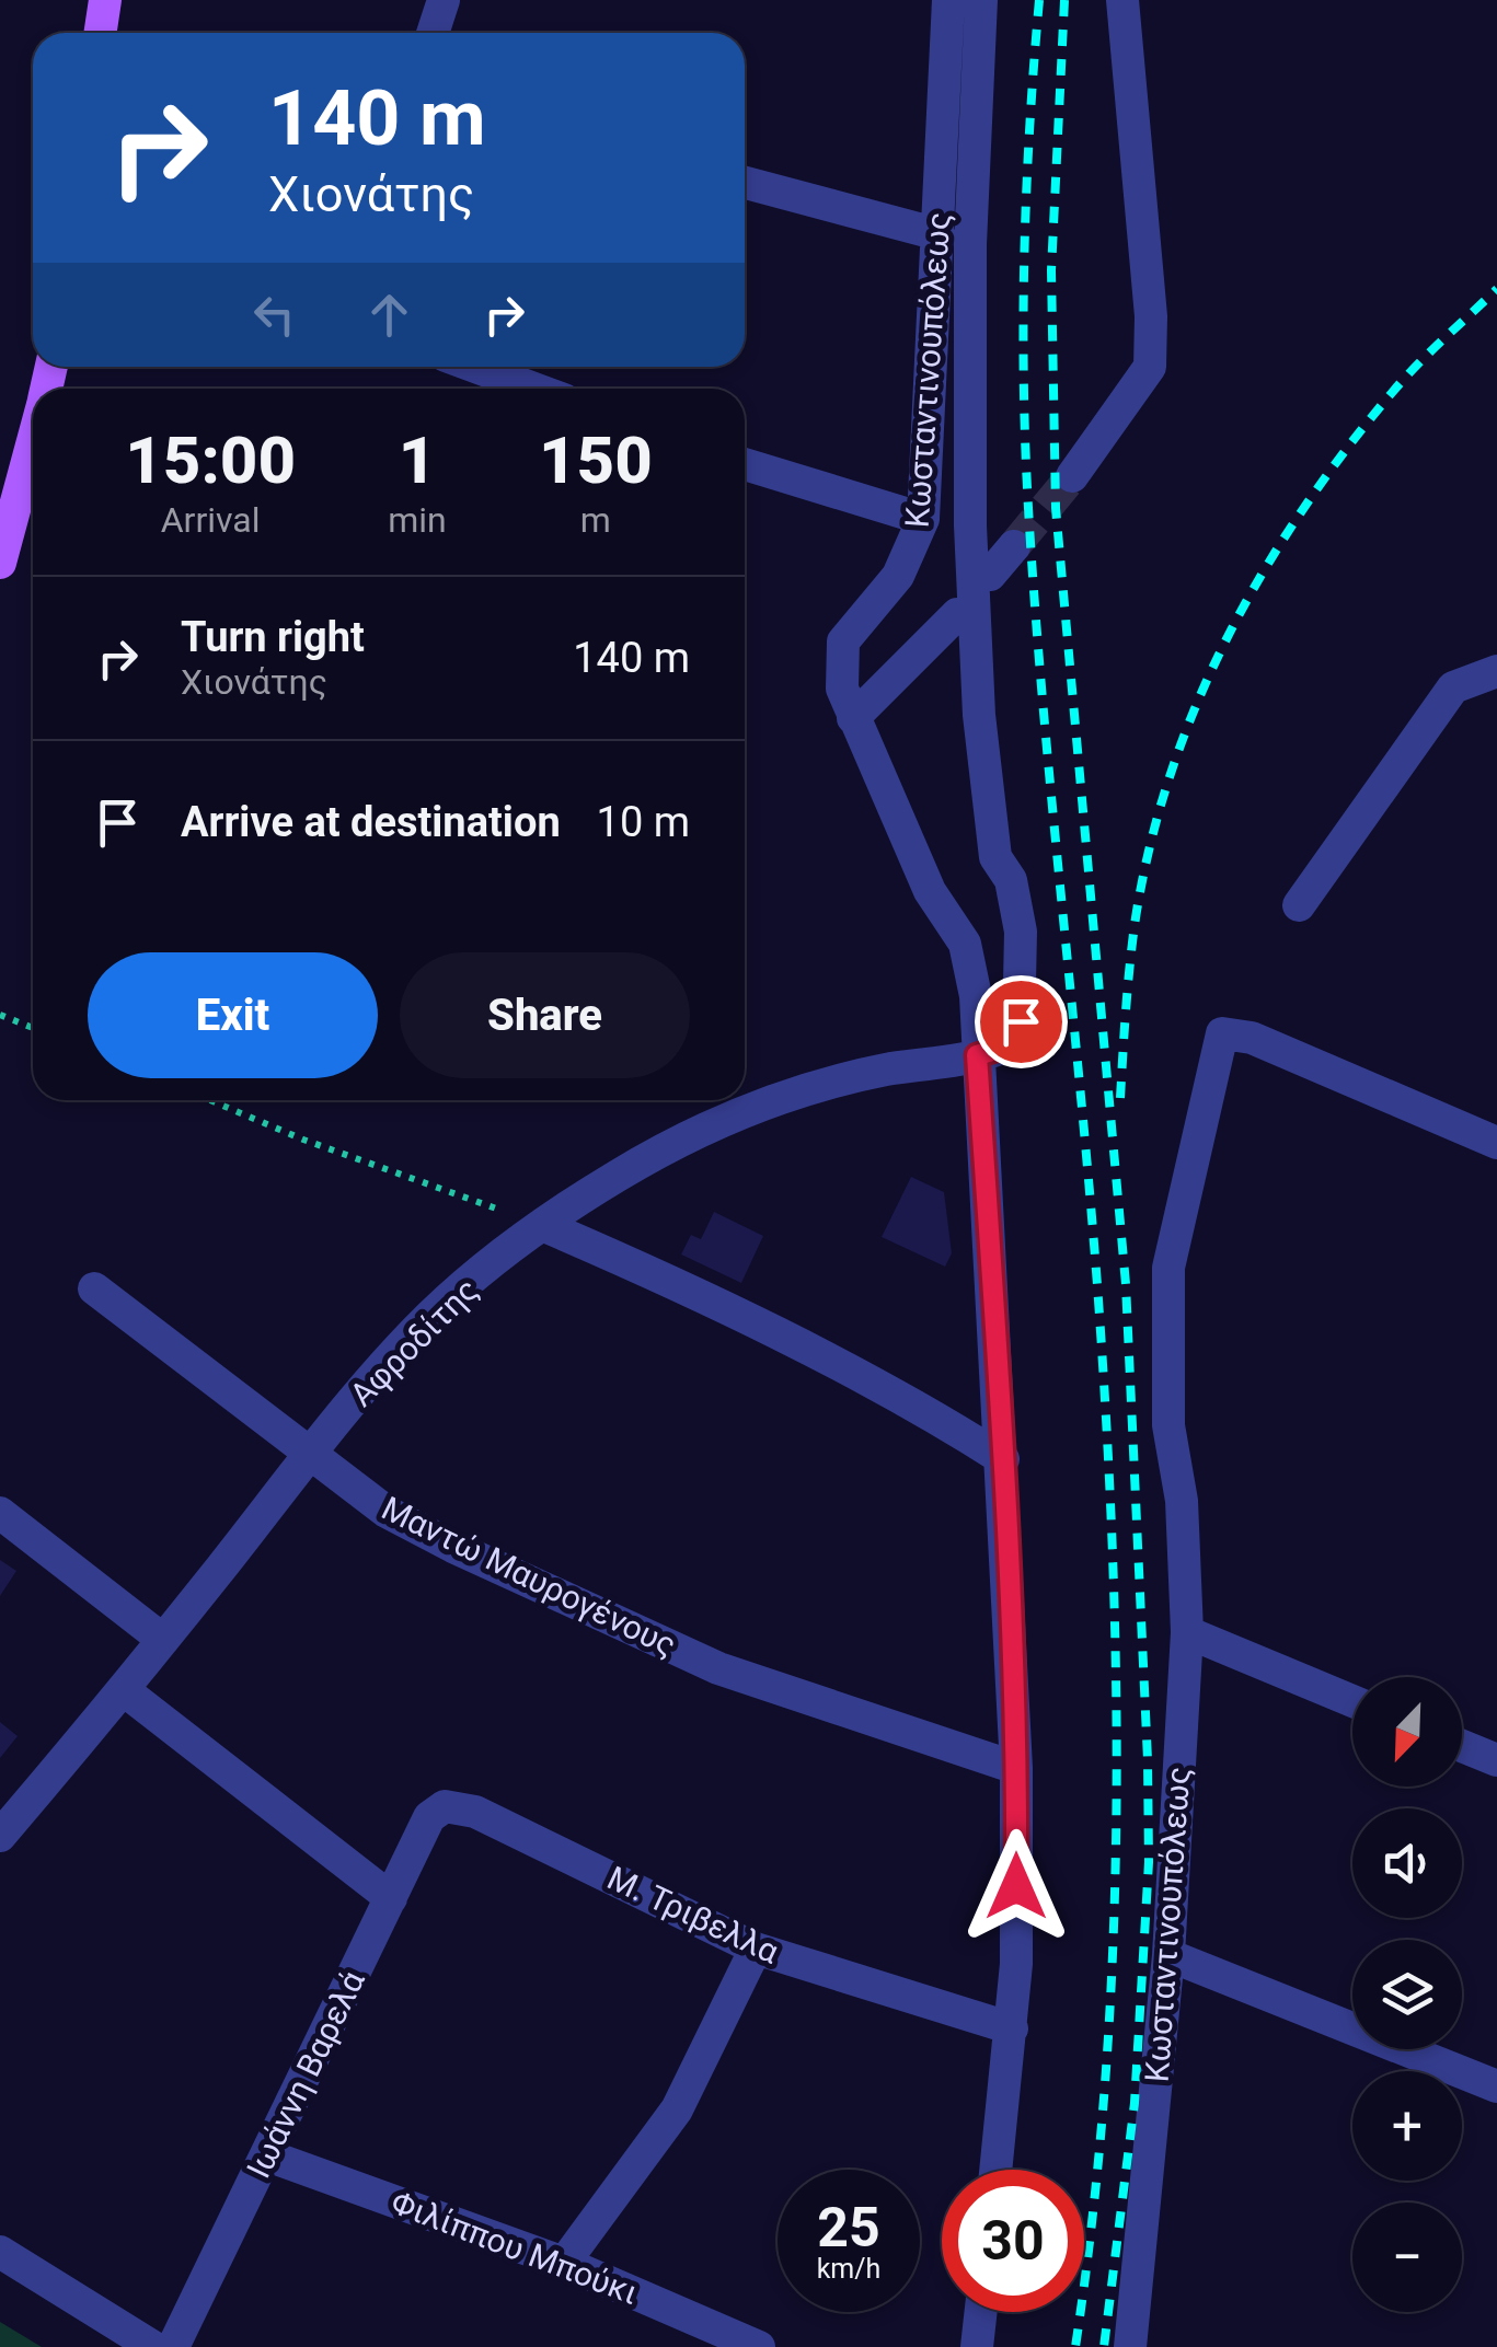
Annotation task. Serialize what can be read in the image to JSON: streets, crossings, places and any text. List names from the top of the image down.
{
  "streets": {
    "street": [
      "Κωσταντινουπόλεως",
      "Αφροδίτης",
      "Μαντώ Μαυρογένους",
      "Μ. Τριβελλα",
      "Ιωάννη Βαρελά",
      "Φιλίππου Μπούκι"
    ]
  },
  "crossings": [
    ["Κωσταντινουπόλεως", "Αφροδίτης"],
    ["Κωσταντινουπόλεως", "Μαντώ Μαυρογένους"],
    ["Κωσταντινουπόλεως", "Μ. Τριβελλα"],
    ["Αφροδίτης", "Μαντώ Μαυρογένους"],
    ["Μ. Τριβελλα", "Ιωάννη Βαρελά"],
    ["Ιωάννη Βαρελά", "Φιλίππου Μπούκι"]
  ],
  "north": "bottom left",
  "page": {
    "turn": ["140 m", "Χιονάτης"],
    "eta": [
      "15:00",
      "Arrival",
      "1",
      "min",
      "150",
      "m"
    ],
    "list": [
      {
        "name": "Turn right",
        "note": "Χιονάτης",
        "value": "140 m"
      },
      {
        "name": "Arrive at destination",
        "value": "10 m"
      }
    ],
    "buttons": ["Exit", "Share"],
    "map_buttons": ["+", "−"],
    "speed": "25 km/h",
    "limit": "30"
  }
}
